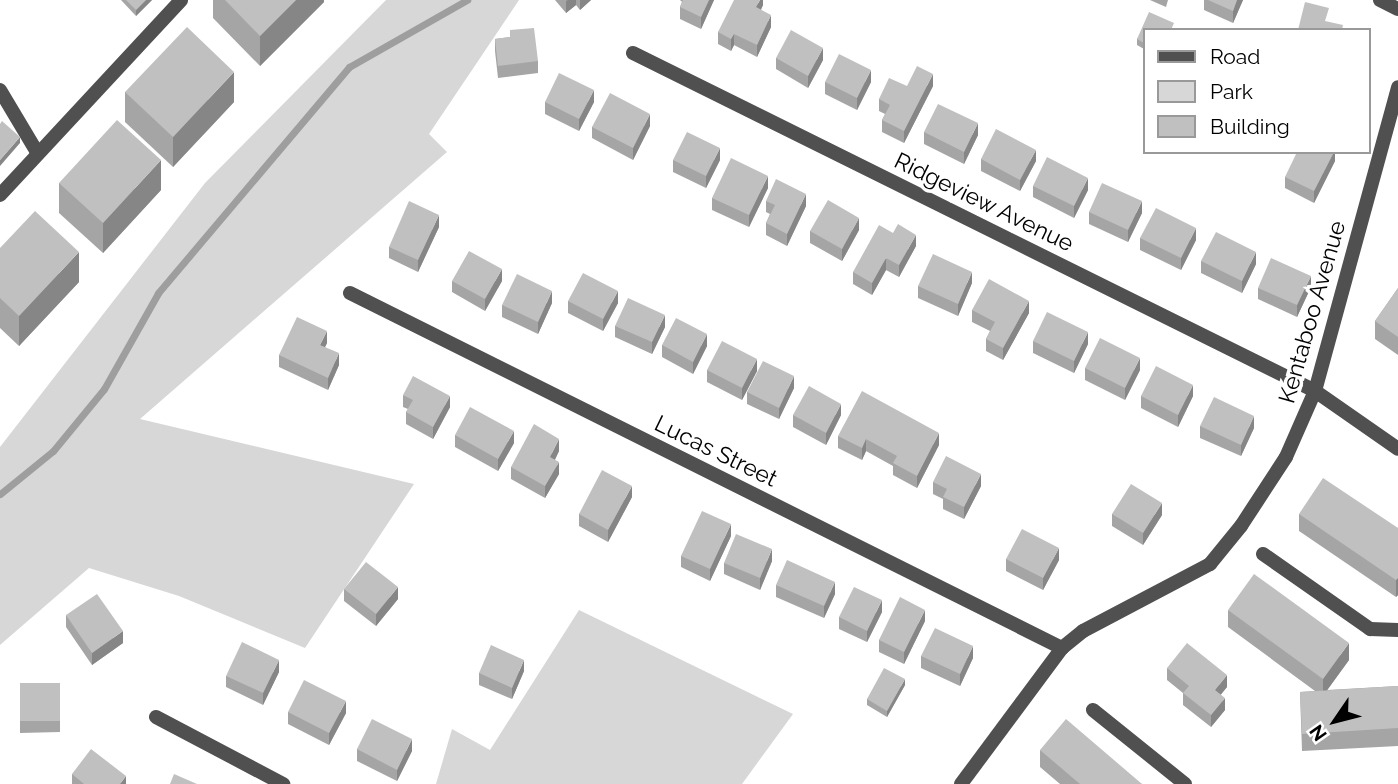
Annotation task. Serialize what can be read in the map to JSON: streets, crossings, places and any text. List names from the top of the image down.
{
  "streets": {
    "street": ["Ridgeview Avenue", "Kentaboo Avenue", "Lucas Street"]
  },
  "crossings": [
    ["Ridgeview Avenue", "Kentaboo Avenue"],
    ["Kentaboo Avenue", "Lucas Street"]
  ],
  "legend": ["Road", "Park", "Building"],
  "north": "bottom left"
}
